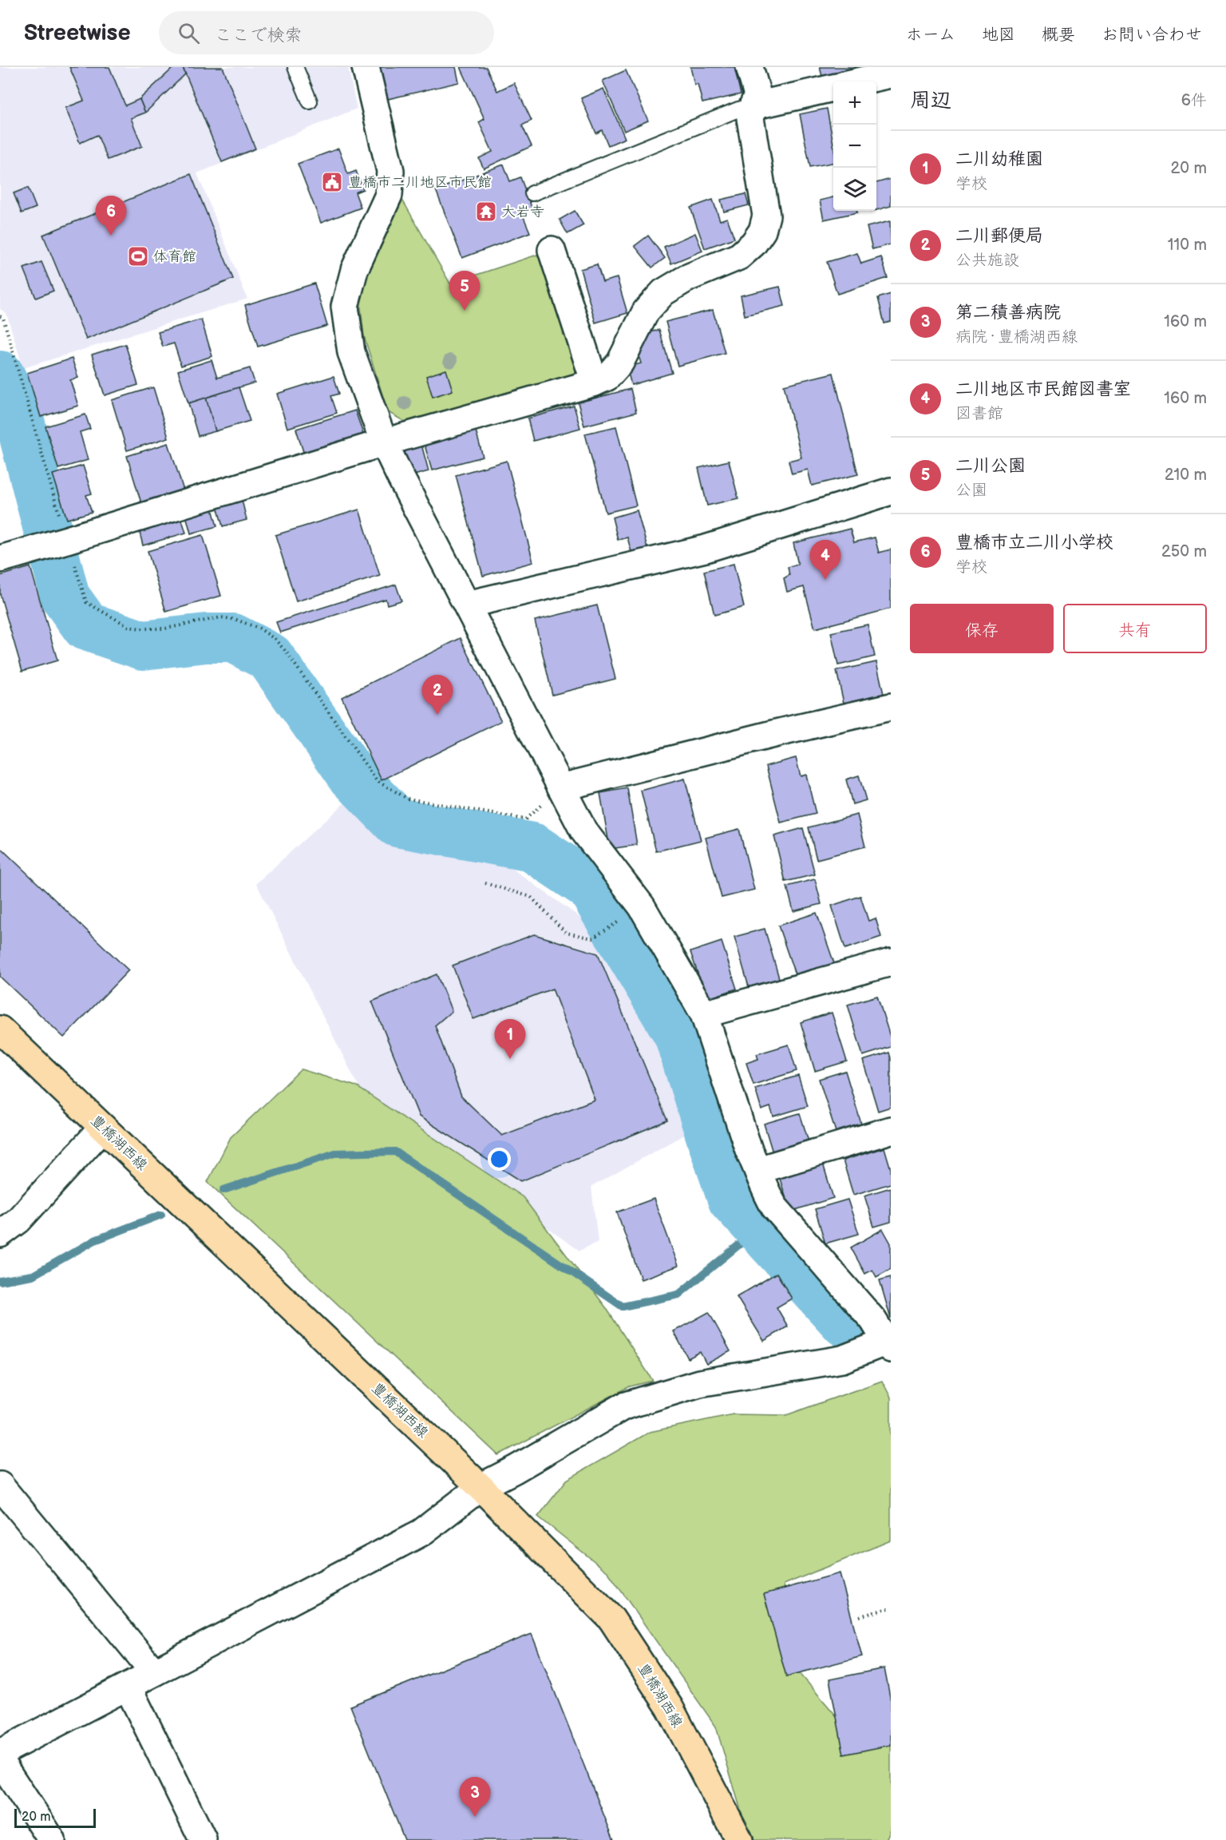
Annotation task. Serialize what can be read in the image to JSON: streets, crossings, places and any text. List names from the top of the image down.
{
  "streets": {
    "main road": ["豊橋湖西線"]
  },
  "places": {
    "public building": ["豊橋市二川地区市民館"],
    "temple": ["大岩寺"],
    "sports": ["体育館"]
  },
  "scale_bar": "20 m",
  "page": {
    "header": "Streetwise",
    "search": "ここで検索",
    "nav": [
      "ホーム",
      "地図",
      "概要",
      "お問い合わせ"
    ],
    "heading": ["周辺", "6件"],
    "map_buttons": ["+", "−"],
    "list": [
      {
        "mark": "1",
        "name": "二川幼稚園",
        "note": "学校",
        "value": "20 m"
      },
      {
        "mark": "2",
        "name": "二川郵便局",
        "note": "公共施設",
        "value": "110 m"
      },
      {
        "mark": "3",
        "name": "第二積善病院",
        "note": "病院 · 豊橋湖西線",
        "value": "160 m"
      },
      {
        "mark": "4",
        "name": "二川地区市民館図書室",
        "note": "図書館",
        "value": "160 m"
      },
      {
        "mark": "5",
        "name": "二川公園",
        "note": "公園",
        "value": "210 m"
      },
      {
        "mark": "6",
        "name": "豊橋市立二川小学校",
        "note": "学校",
        "value": "250 m"
      }
    ],
    "pins": [
      "6",
      "5",
      "4",
      "2",
      "1",
      "3"
    ],
    "buttons": ["保存", "共有"],
    "scale": "20 m"
  }
}
